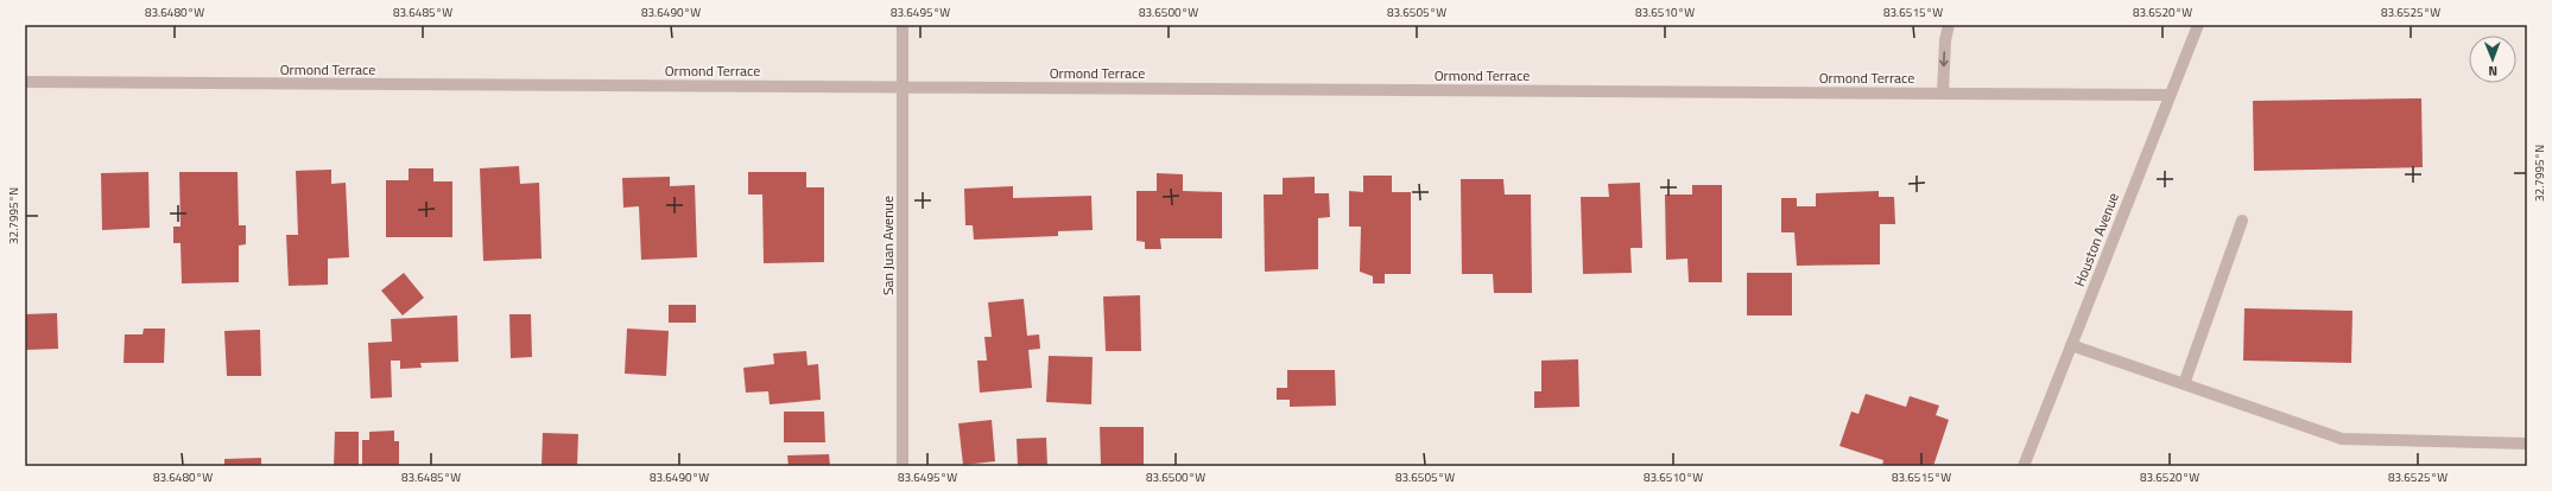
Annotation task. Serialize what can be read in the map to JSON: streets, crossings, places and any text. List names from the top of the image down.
{
  "streets": {
    "street": ["Ormond Terrace", "Houston Avenue", "San Juan Avenue"]
  },
  "crossings": [
    ["Ormond Terrace", "Houston Avenue"],
    ["Ormond Terrace", "San Juan Avenue"]
  ],
  "north": "bottom",
  "coordinates": [
    "83.6480°W",
    "83.6485°W",
    "83.6490°W",
    "83.6495°W",
    "83.6500°W",
    "83.6505°W",
    "83.6510°W",
    "83.6515°W",
    "83.6520°W",
    "83.6525°W",
    "32.7995°N"
  ]
}
